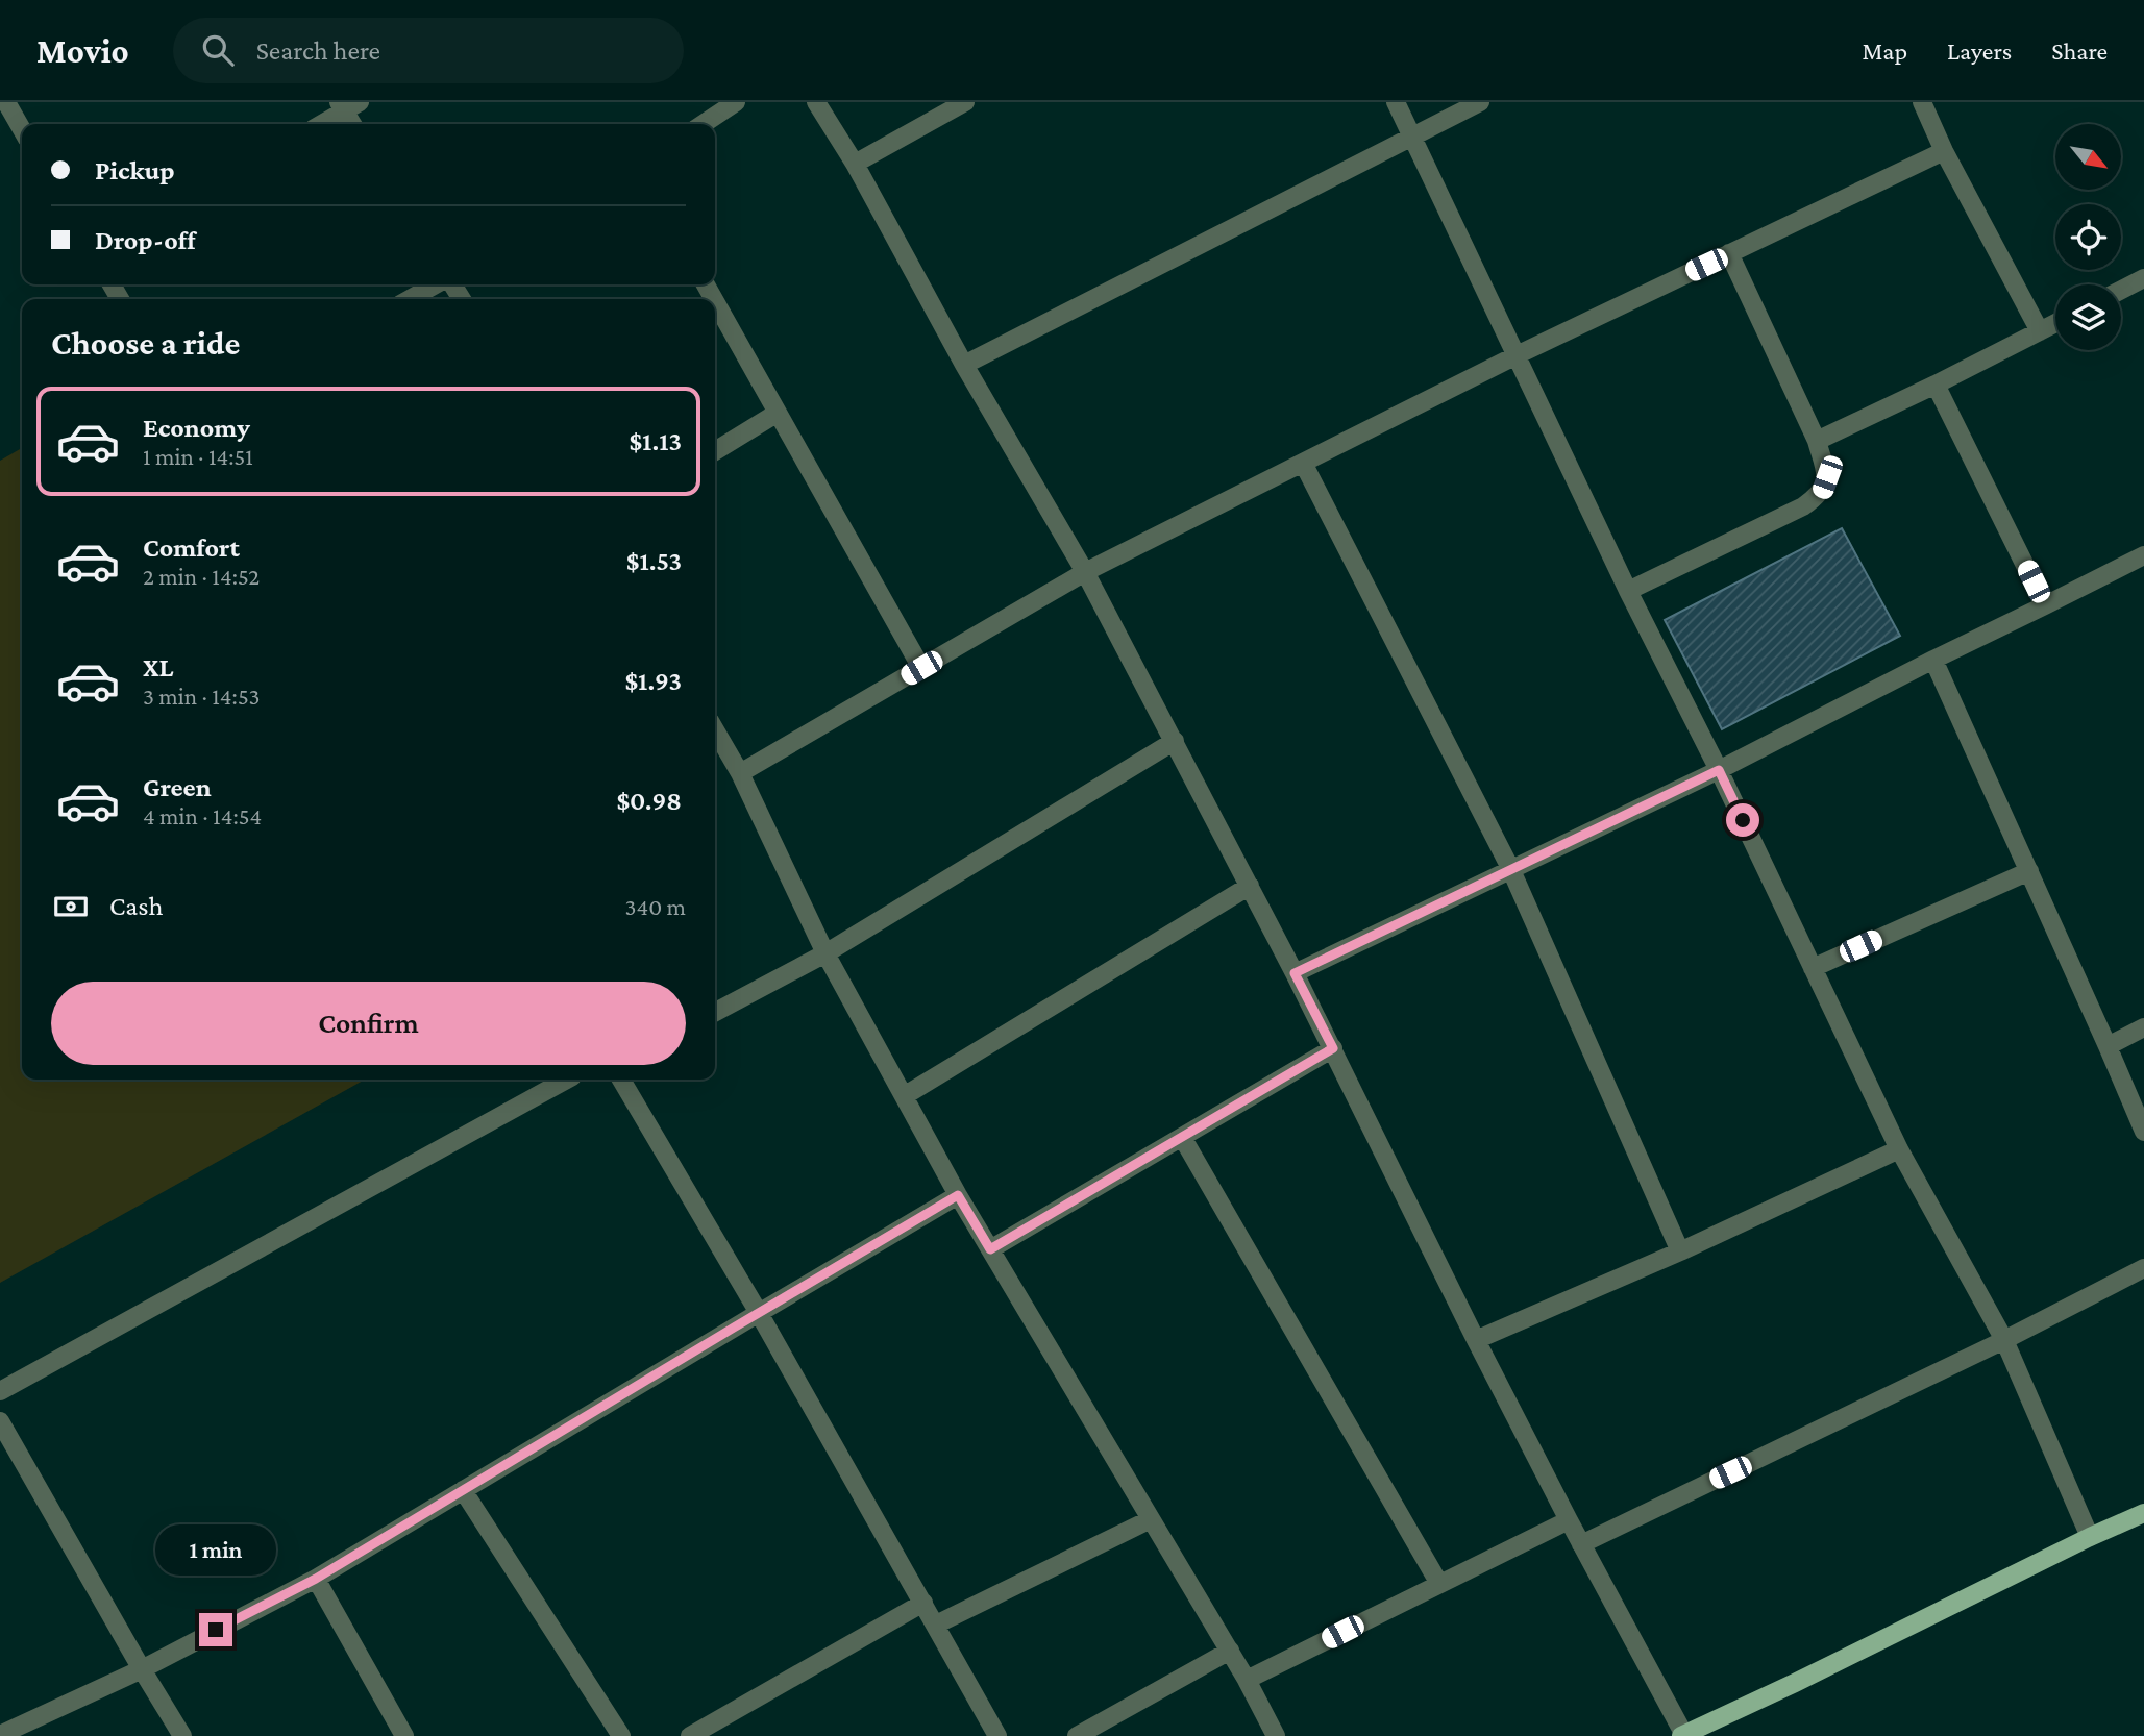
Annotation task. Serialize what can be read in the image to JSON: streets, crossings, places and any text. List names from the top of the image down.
{
  "north": "bottom right",
  "page": {
    "header": "Movio",
    "search": "Search here",
    "nav": ["Map", "Layers", "Share"],
    "banner": ["Pickup", "Drop-off"],
    "heading": "Choose a ride",
    "list": [
      {
        "name": "Economy",
        "note": "1 min · 14:51",
        "value": "$1.13"
      },
      {
        "name": "Comfort",
        "note": "2 min · 14:52",
        "value": "$1.53"
      },
      {
        "name": "XL",
        "note": "3 min · 14:53",
        "value": "$1.93"
      },
      {
        "name": "Green",
        "note": "4 min · 14:54",
        "value": "$0.98"
      }
    ],
    "pay": ["Cash", "340 m"],
    "buttons": "Confirm",
    "bubble": "1 min"
  }
}
